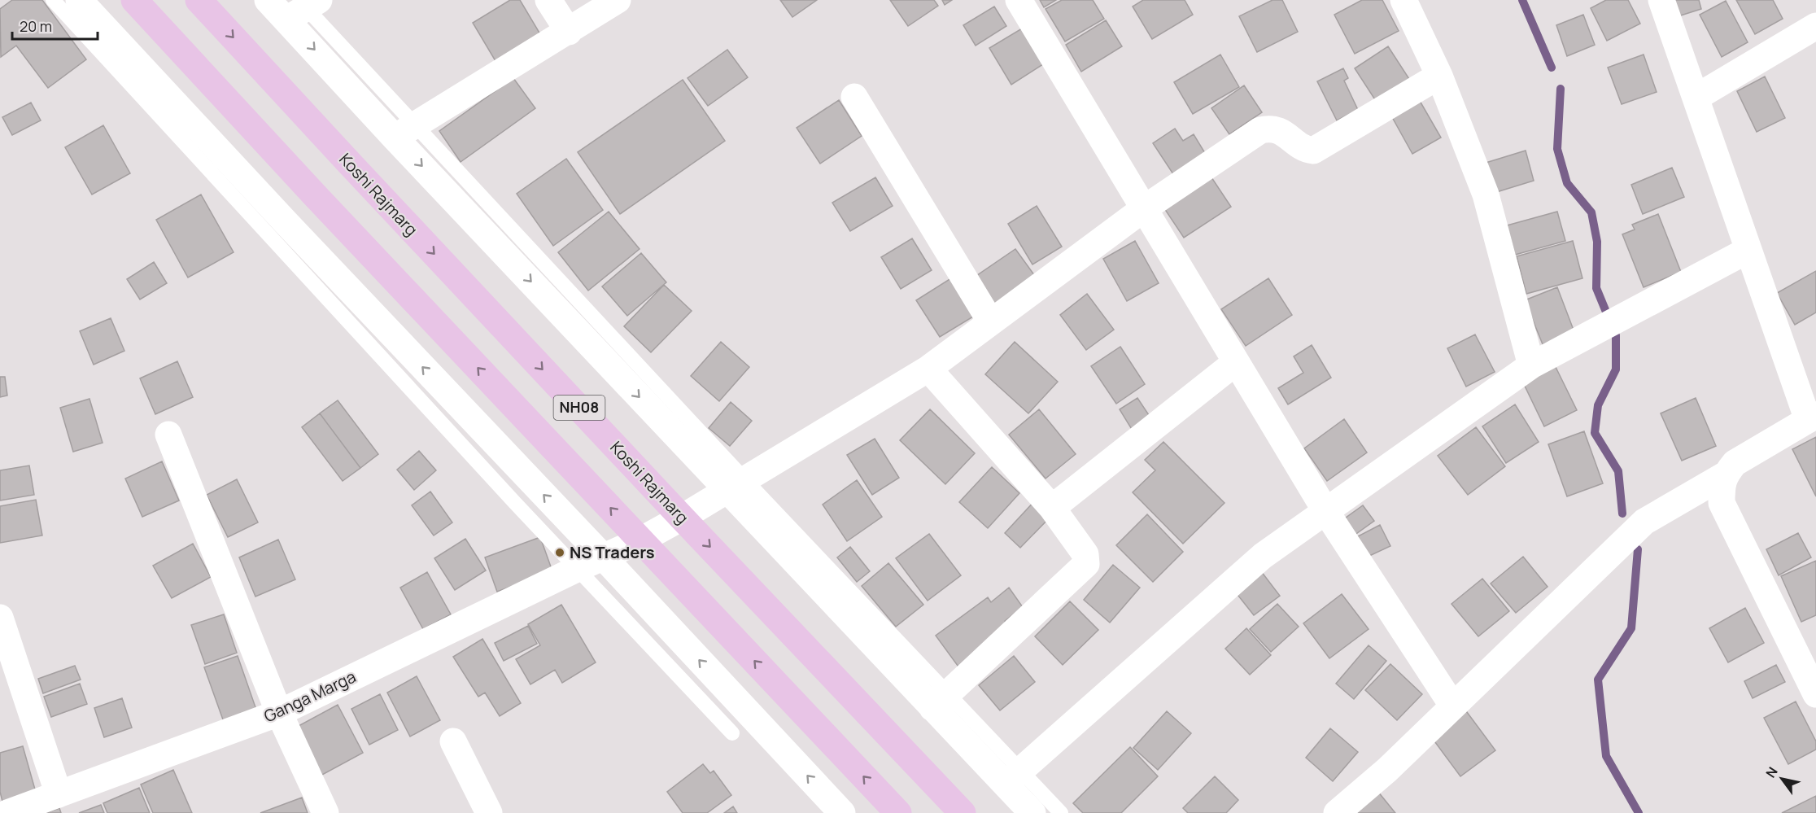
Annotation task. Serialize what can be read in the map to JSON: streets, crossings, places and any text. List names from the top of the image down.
{
  "streets": {
    "main road": ["Koshi Rajmarg", "NH08"],
    "street": ["Ganga Marga"]
  },
  "crossings": [
    ["Koshi Rajmarg", "Ganga Marga"],
    ["NH08", "Ganga Marga"]
  ],
  "places": ["NS Traders"],
  "scale_bar": "20 m",
  "north": "top left"
}
